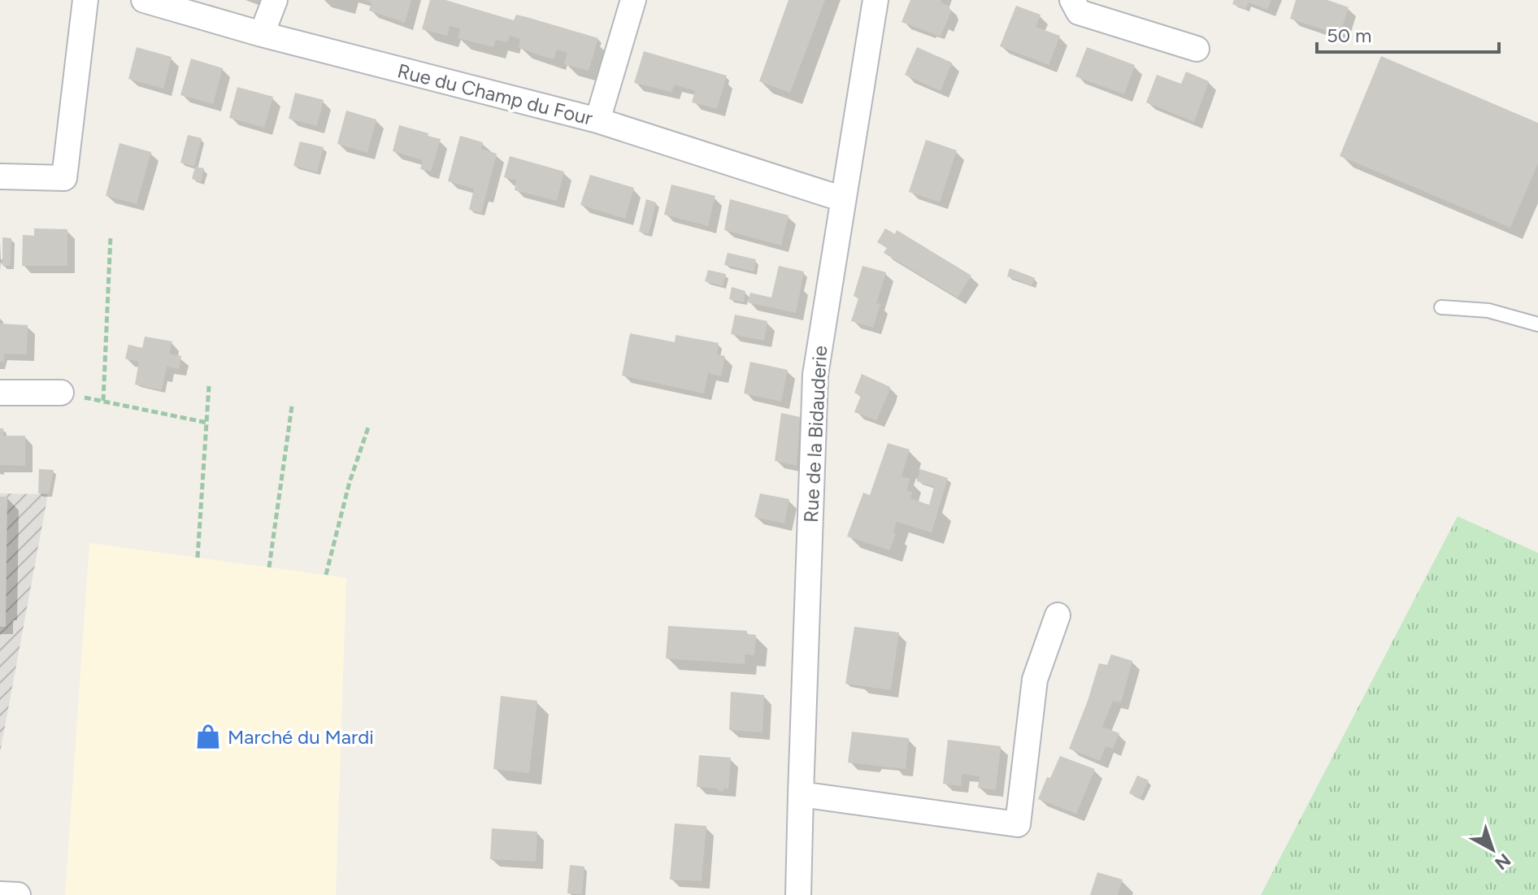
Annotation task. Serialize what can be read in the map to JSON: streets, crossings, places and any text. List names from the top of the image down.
{
  "streets": {
    "street": ["Rue du Champ du Four", "Rue de la Bidauderie"]
  },
  "crossings": [
    ["Rue du Champ du Four", "Rue de la Bidauderie"]
  ],
  "places": {
    "shop": ["Marché du Mardi"]
  },
  "scale_bar": "50 m",
  "north": "bottom right"
}
